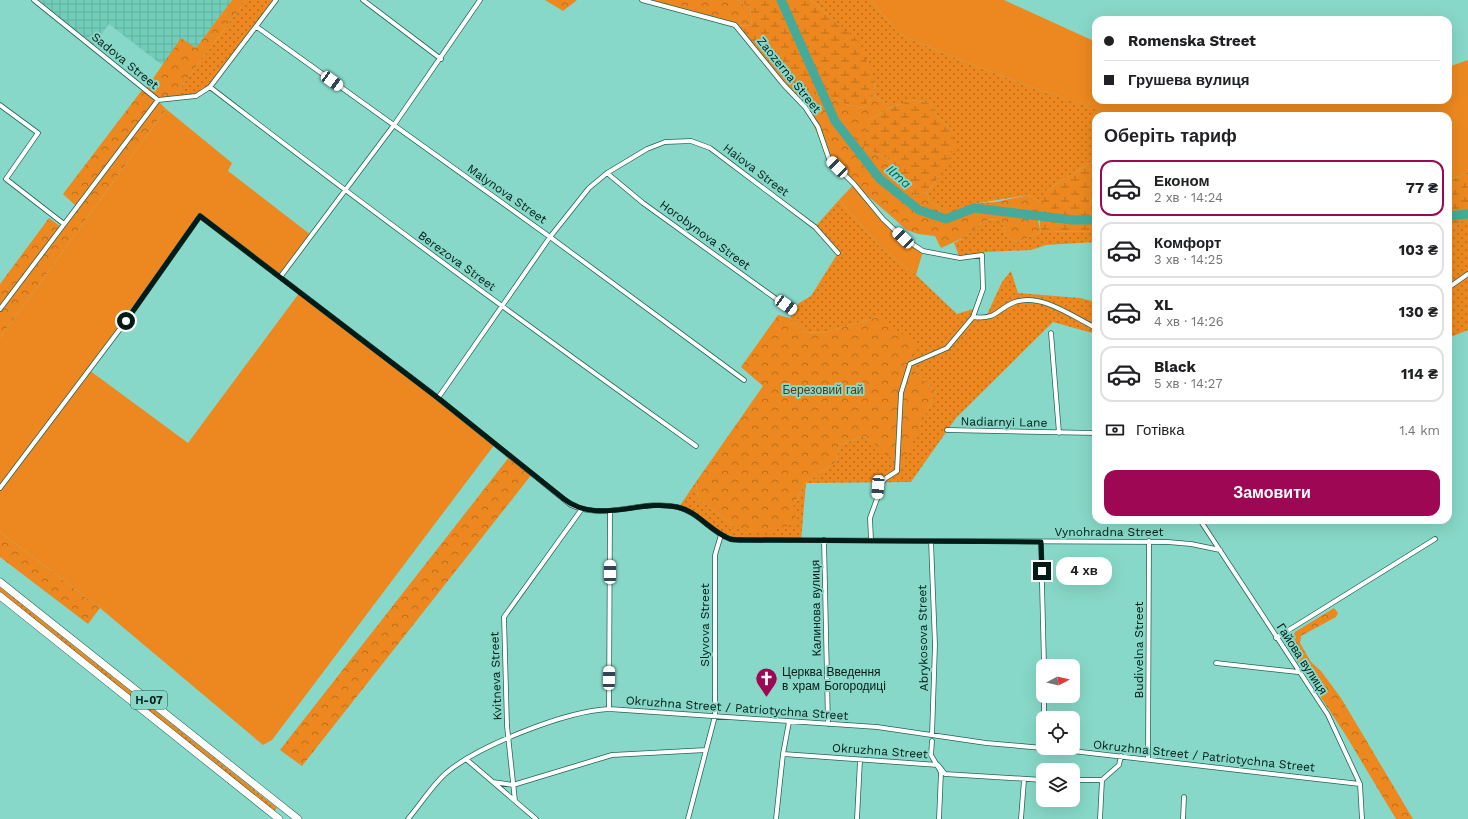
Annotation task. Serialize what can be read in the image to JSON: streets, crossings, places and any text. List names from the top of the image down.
{
  "streets": {
    "main road": ["Н-07"],
    "street": [
      "Sadova Street",
      "Zaozerna Street",
      "Haiova Street",
      "Malynova Street",
      "Horobynova Street",
      "Berezova Street",
      "Nadiarnyi Lane",
      "Vynohradna Street",
      "Калинова вулиця",
      "Slyvova Street",
      "Abrykosova Street",
      "Budivelna Street",
      "Гайова вулиця",
      "Kvitneva Street",
      "Okruzhna Street / Patriotychna Street",
      "Okruzhna Street"
    ]
  },
  "crossings": [
    ["Haiova Street", "Horobynova Street"],
    ["Vynohradna Street", "Калинова вулиця"],
    ["Vynohradna Street", "Slyvova Street"],
    ["Vynohradna Street", "Abrykosova Street"],
    ["Vynohradna Street", "Budivelna Street"],
    ["Vynohradna Street", "Гайова вулиця"],
    ["Vynohradna Street", "Kvitneva Street"],
    ["Калинова вулиця", "Okruzhna Street / Patriotychna Street"],
    ["Slyvova Street", "Okruzhna Street / Patriotychna Street"],
    ["Abrykosova Street", "Okruzhna Street / Patriotychna Street"],
    ["Budivelna Street", "Okruzhna Street / Patriotychna Street"],
    ["Гайова вулиця", "Okruzhna Street / Patriotychna Street"],
    ["Kvitneva Street", "Okruzhna Street / Patriotychna Street"]
  ],
  "water": ["Ilma"],
  "parks": ["Березовий гай"],
  "places": {
    "church": ["Церква Введення в храм Богородиці"]
  },
  "north": "right",
  "page": {
    "banner": ["Romenska Street", "Грушева вулиця"],
    "heading": "Оберіть тариф",
    "list": [
      {
        "name": "Економ",
        "note": "2 хв · 14:24",
        "value": "77 ₴"
      },
      {
        "name": "Комфорт",
        "note": "3 хв · 14:25",
        "value": "103 ₴"
      },
      {
        "name": "XL",
        "note": "4 хв · 14:26",
        "value": "130 ₴"
      },
      {
        "name": "Black",
        "note": "5 хв · 14:27",
        "value": "114 ₴"
      }
    ],
    "pay": ["Готівка", "1.4 km"],
    "buttons": "Замовити",
    "bubble": "4 хв"
  }
}
